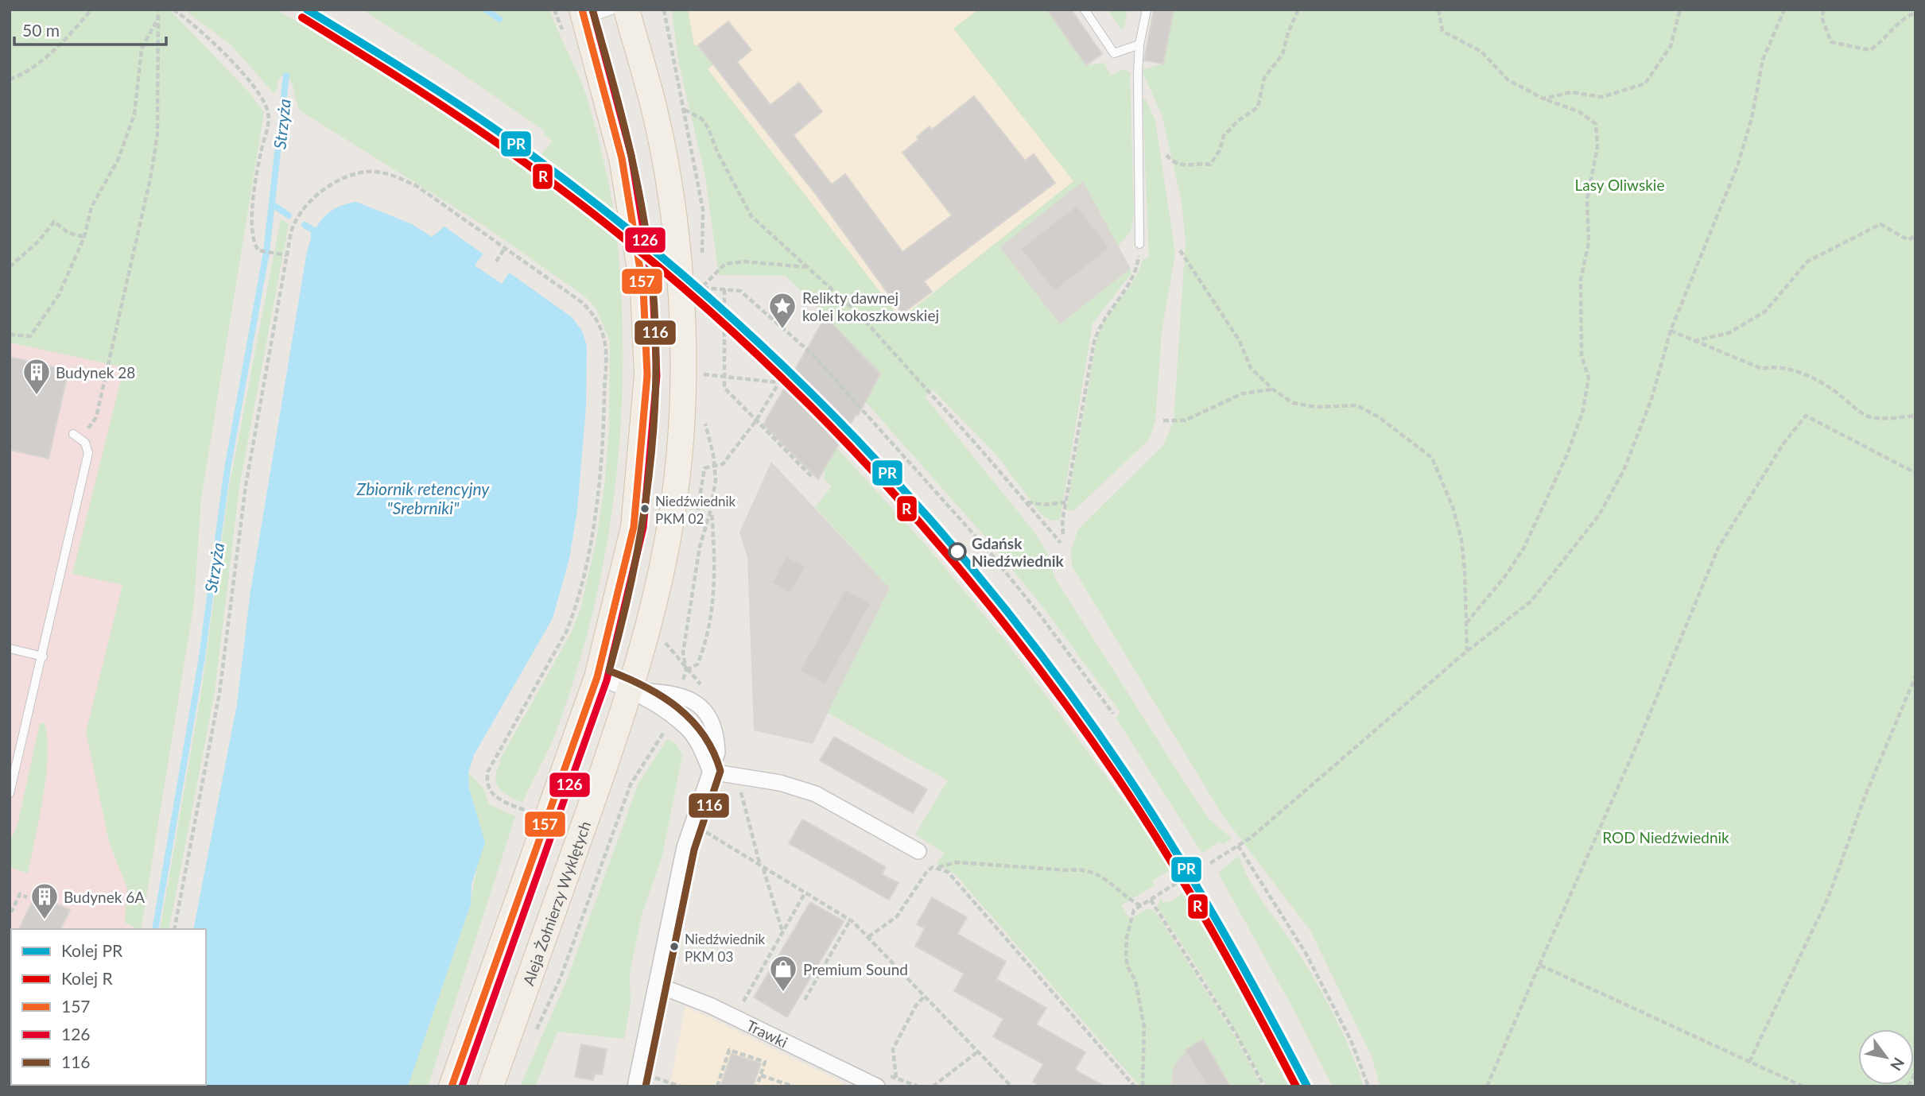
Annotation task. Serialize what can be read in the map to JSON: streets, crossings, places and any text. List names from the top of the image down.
{
  "streets": {
    "main road": ["Aleja Żołnierzy Wyklętych"],
    "street": ["Trawki"]
  },
  "water": ["Strzyża", "Zbiornik retencyjny \"Srebrniki\""],
  "parks": ["Lasy Oliwskie", "ROD Niedźwiednik"],
  "places": {
    "place": ["Relikty dawnej kolei kokoszkowskiej"],
    "building": ["Budynek 28", "Budynek 6A"],
    "other": ["Niedźwiednik PKM 02", "Gdańsk Niedźwiednik", "Niedźwiednik PKM 03"],
    "shop": ["Premium Sound"]
  },
  "lines": [
    "rail line PR",
    "transit line 157",
    "transit line 126",
    "transit line 116",
    "rail line R"
  ],
  "legend": [
    "Kolej PR",
    "Kolej R",
    "157",
    "126",
    "116"
  ],
  "scale_bar": "50 m",
  "north": "bottom right"
}
